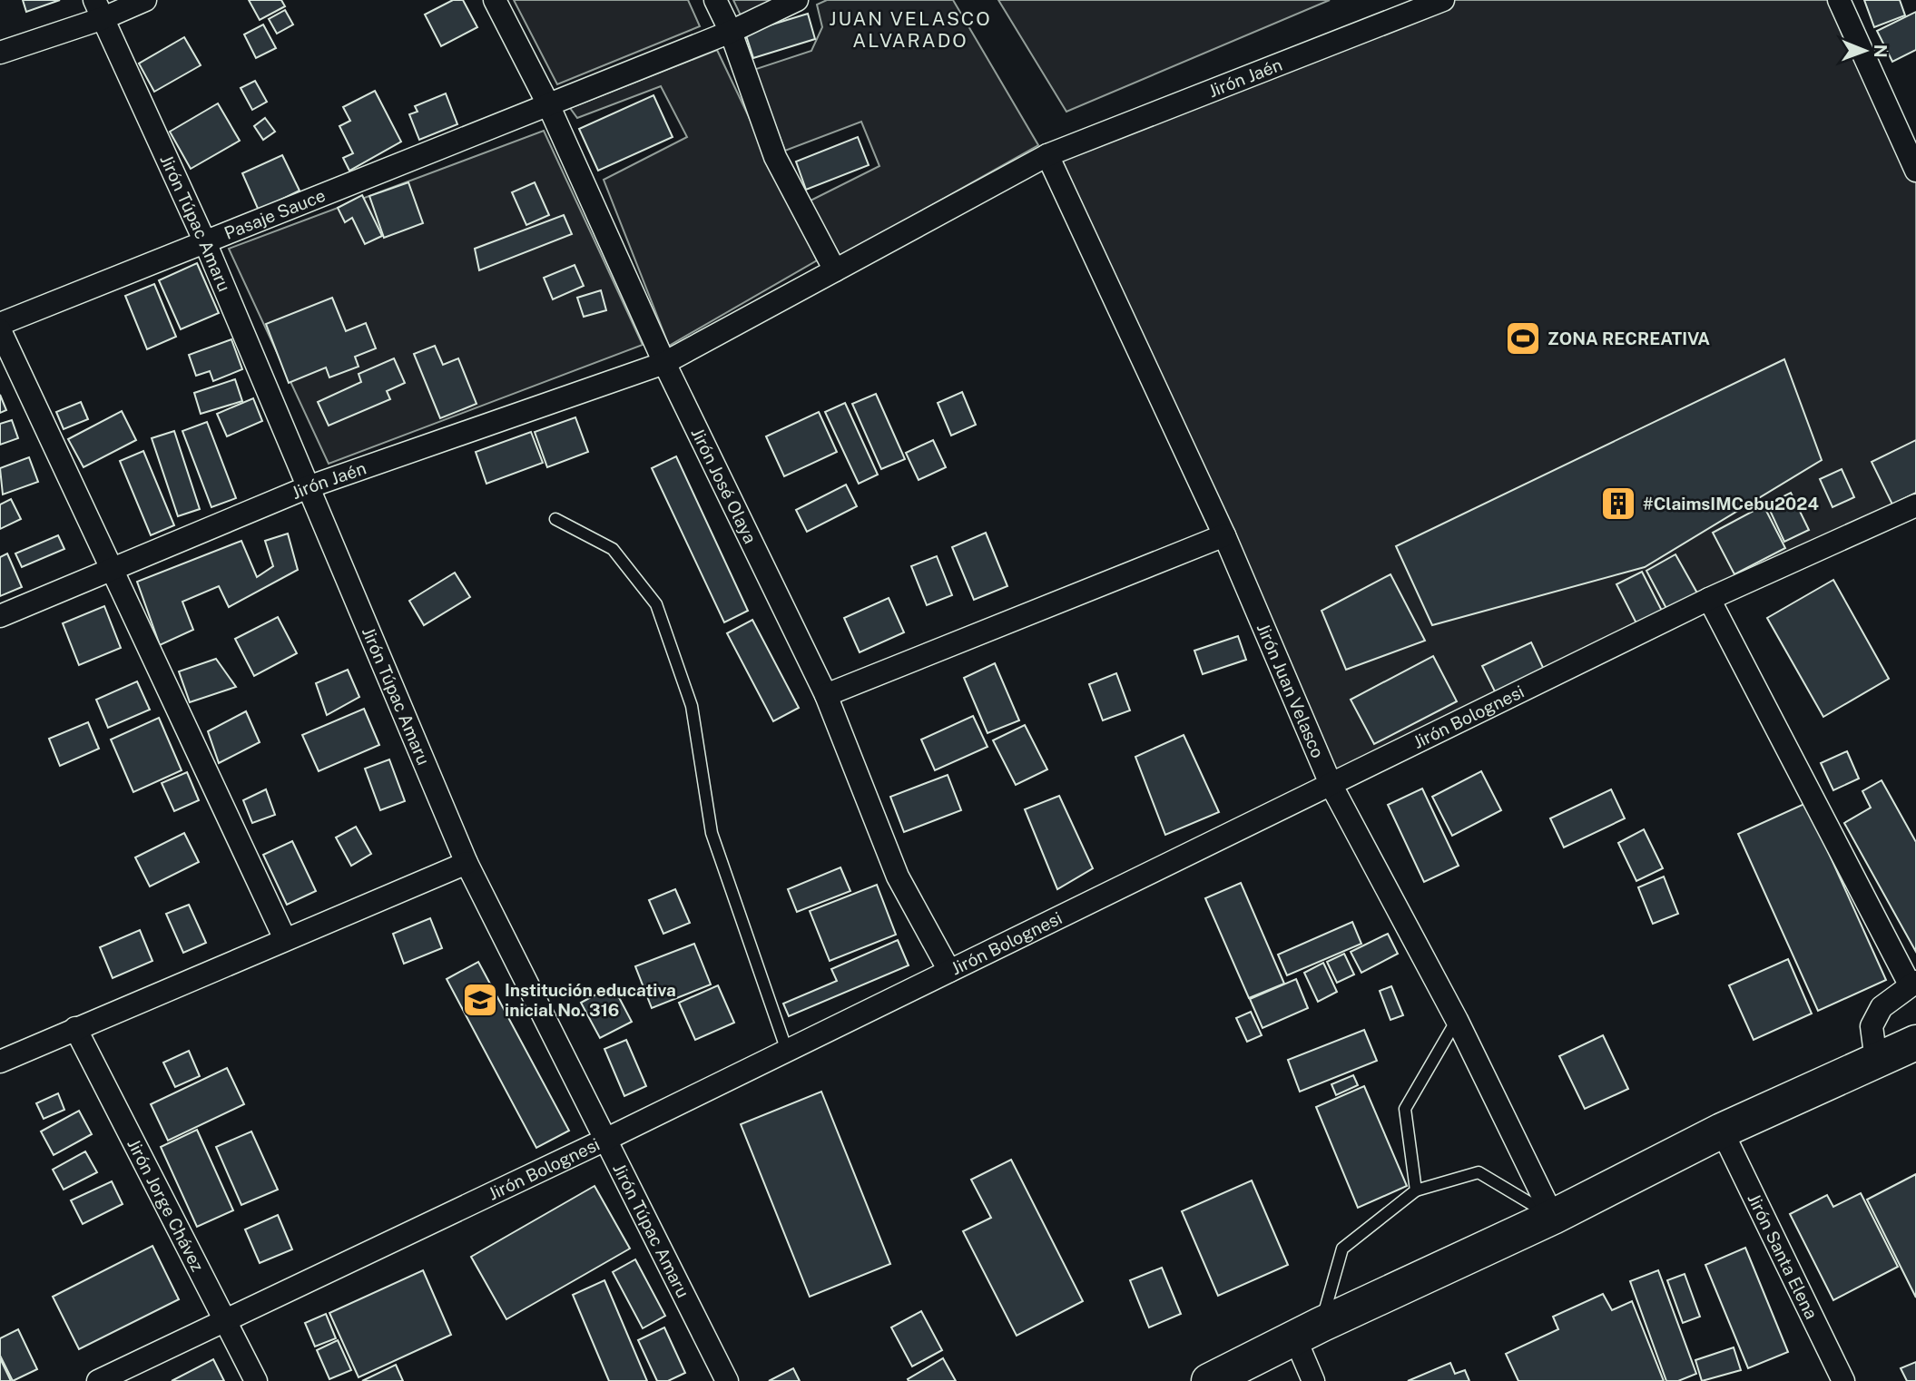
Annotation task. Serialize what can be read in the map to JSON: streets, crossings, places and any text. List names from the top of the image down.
{
  "streets": {
    "street": [
      "Jirón Jaén",
      "Pasaje Sauce",
      "Jirón Túpac Amaru",
      "Jirón José Olaya",
      "Jirón Juan Velasco",
      "Jirón Bolognesi",
      "Jirón Jorge Chávez",
      "Jirón Santa Elena"
    ]
  },
  "crossings": [
    ["Jirón Jaén", "Jirón Túpac Amaru"],
    ["Jirón Jaén", "Jirón José Olaya"],
    ["Jirón Jaén", "Jirón Juan Velasco"],
    ["Pasaje Sauce", "Jirón Túpac Amaru"],
    ["Pasaje Sauce", "Jirón José Olaya"],
    ["Jirón Túpac Amaru", "Jirón Bolognesi"],
    ["Jirón José Olaya", "Jirón Bolognesi"],
    ["Jirón Juan Velasco", "Jirón Bolognesi"],
    ["Jirón Bolognesi", "Jirón Jorge Chávez"]
  ],
  "districts": ["JUAN VELASCO ALVARADO"],
  "places": {
    "sports": ["ZONA RECREATIVA"],
    "building": ["#ClaimsIMCebu2024"],
    "school or university": ["Institución educativa inicial No. 316"]
  },
  "north": "right"
}
